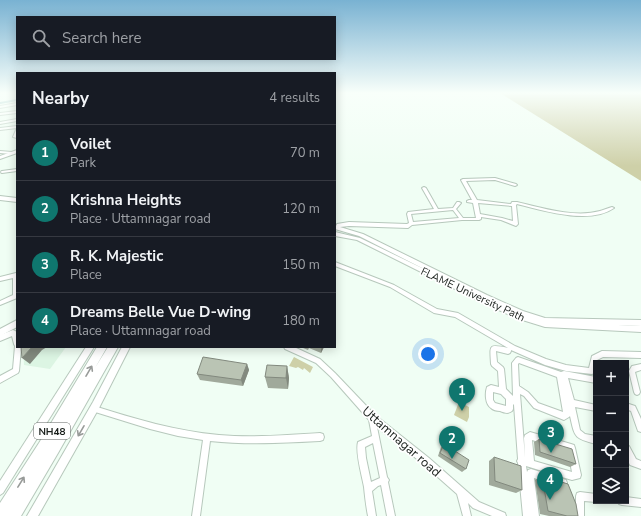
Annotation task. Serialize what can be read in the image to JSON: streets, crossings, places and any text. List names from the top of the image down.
{
  "streets": {
    "highway": ["NH48"],
    "street": ["FLAME University Path", "Uttamnagar road"]
  },
  "page": {
    "search": "Search here",
    "heading": ["Nearby", "4 results"],
    "list": [
      {
        "mark": "1",
        "name": "Voilet",
        "note": "Park",
        "value": "70 m"
      },
      {
        "mark": "2",
        "name": "Krishna Heights",
        "note": "Place · Uttamnagar road",
        "value": "120 m"
      },
      {
        "mark": "3",
        "name": "R. K. Majestic",
        "note": "Place",
        "value": "150 m"
      },
      {
        "mark": "4",
        "name": "Dreams Belle Vue D-wing",
        "note": "Place · Uttamnagar road",
        "value": "180 m"
      }
    ],
    "map_buttons": ["+", "−"],
    "pins": [
      "1",
      "3",
      "2",
      "4"
    ]
  }
}
